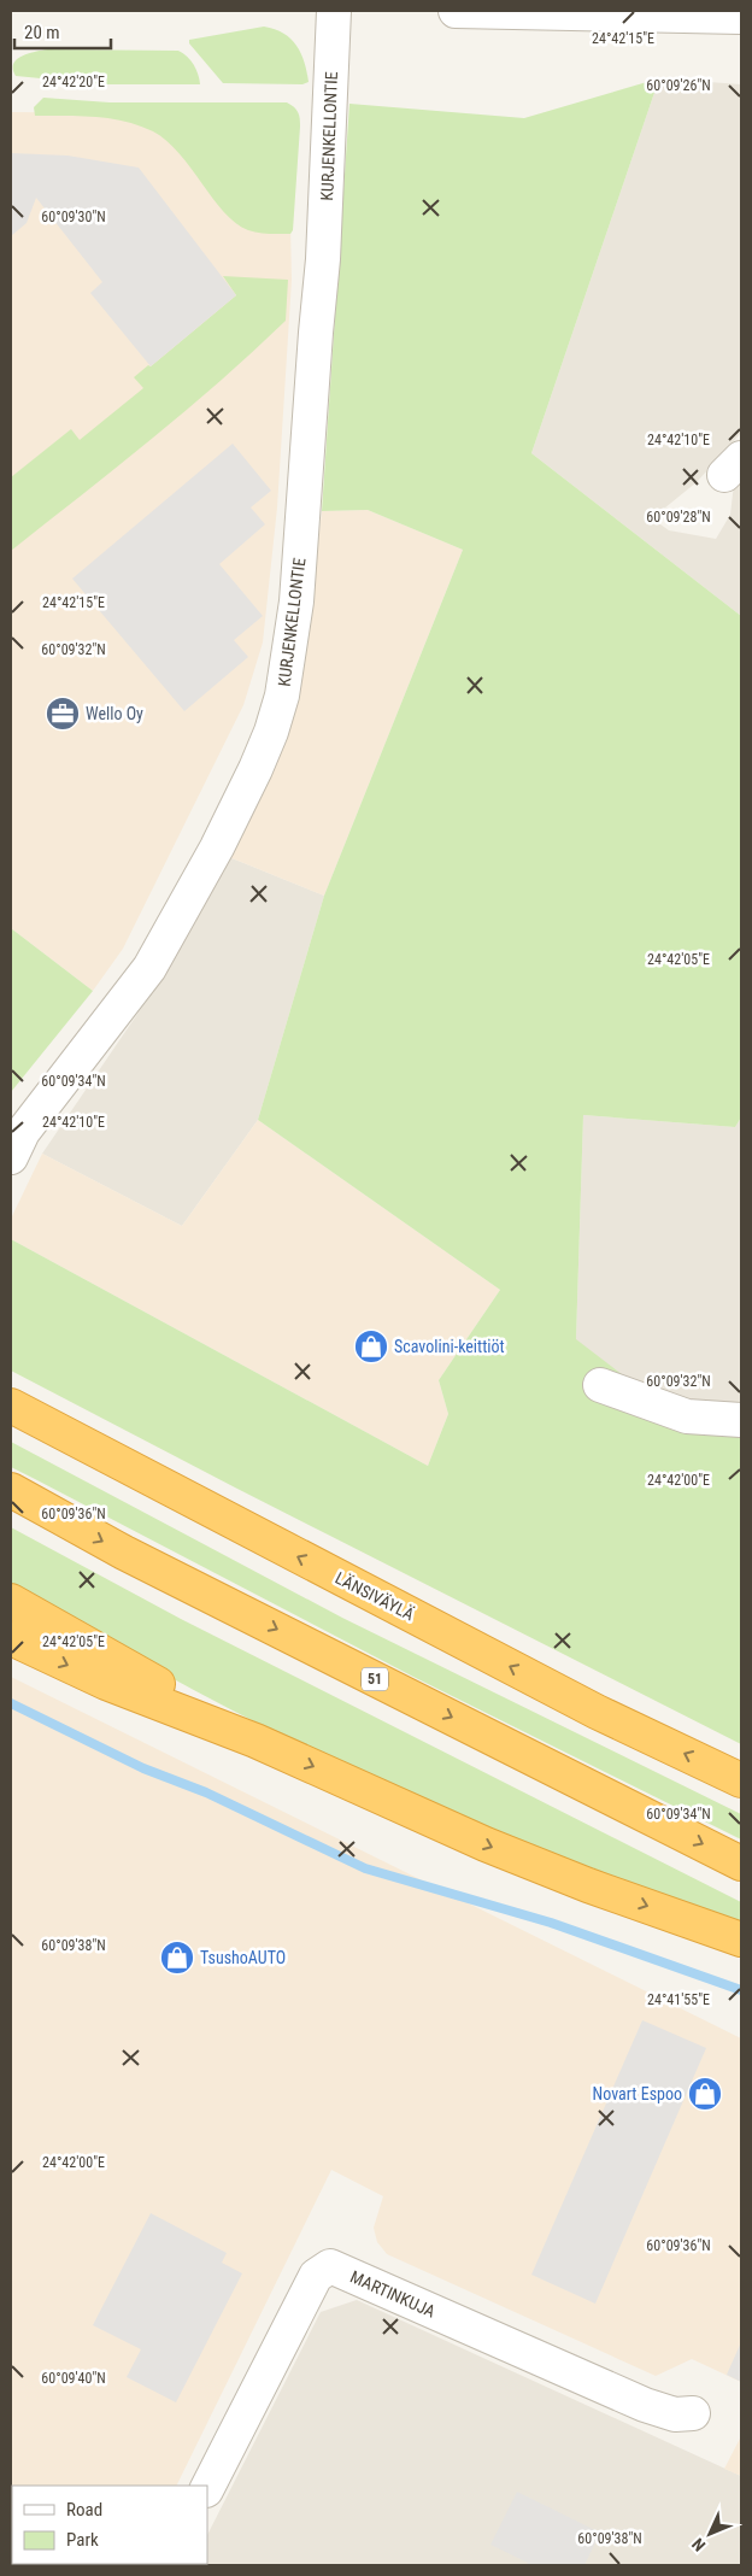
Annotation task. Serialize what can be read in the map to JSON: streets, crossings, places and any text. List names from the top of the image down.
{
  "streets": {
    "highway": ["LÄNSIVÄYLÄ", "51"],
    "street": ["KURJENKELLONTIE", "MARTINKUJA"]
  },
  "places": {
    "office": ["Wello Oy"],
    "shop": ["Scavolini-keittiöt", "TsushoAUTO", "Novart Espoo"]
  },
  "legend": ["Road", "Park"],
  "scale_bar": "20 m",
  "north": "bottom left",
  "coordinates": [
    "24°42'15\"E",
    "24°42'20\"E",
    "60°09'26\"N",
    "60°09'30\"N",
    "24°42'10\"E",
    "60°09'28\"N",
    "60°09'32\"N",
    "24°42'05\"E",
    "60°09'34\"N",
    "24°42'00\"E",
    "60°09'36\"N",
    "60°09'38\"N",
    "24°41'55\"E",
    "60°09'40\"N"
  ]
}
